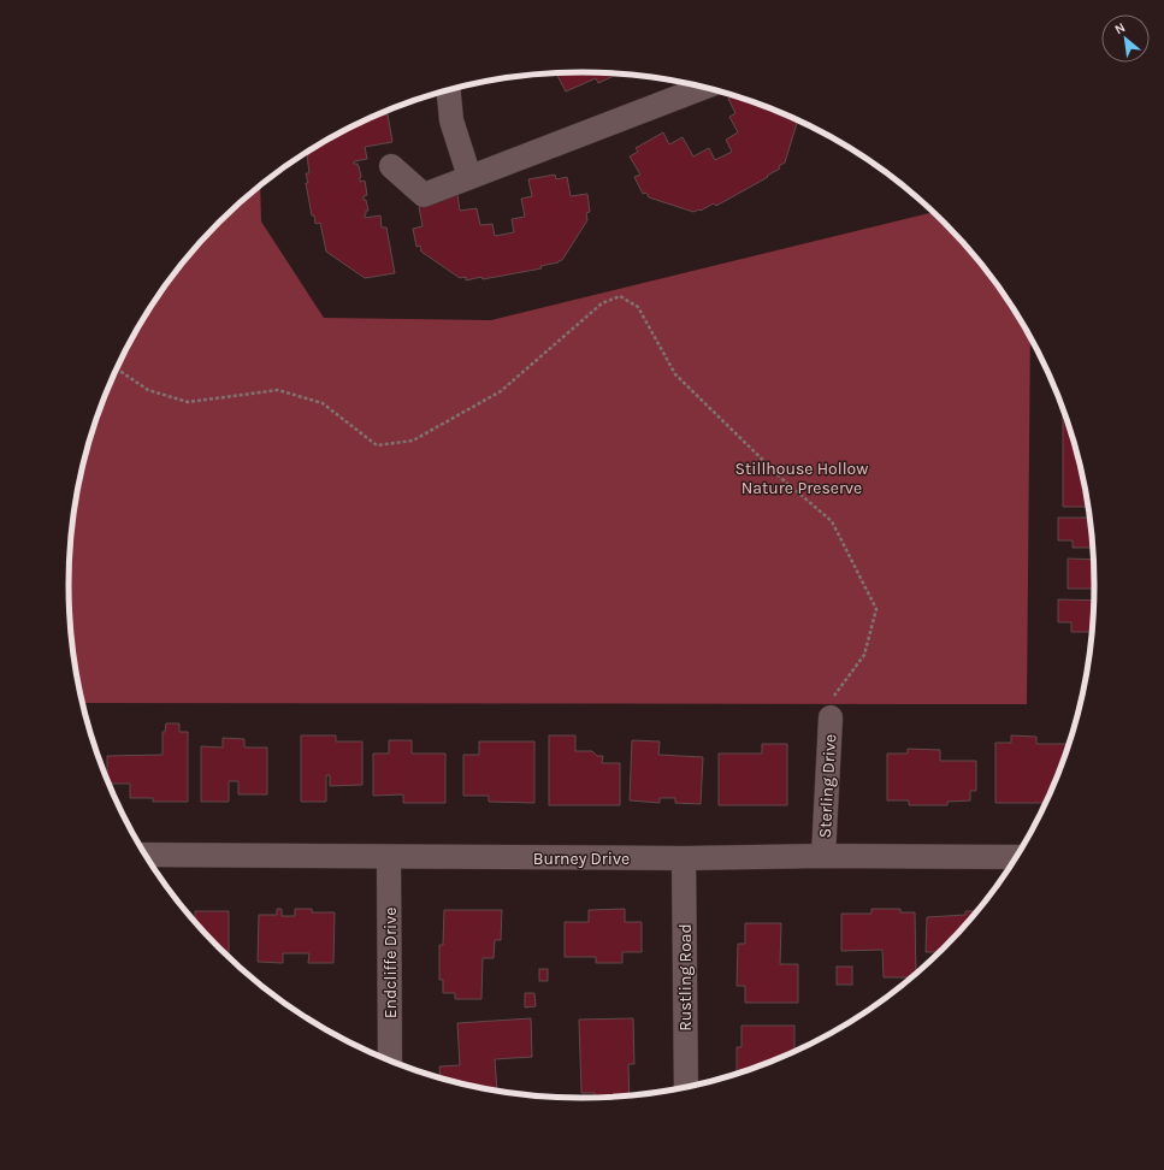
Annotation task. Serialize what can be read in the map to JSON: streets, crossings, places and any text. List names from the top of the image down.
{
  "streets": {
    "street": [
      "Sterling Drive",
      "Burney Drive",
      "Endcliffe Drive",
      "Rustling Road"
    ]
  },
  "crossings": [
    ["Sterling Drive", "Burney Drive"],
    ["Burney Drive", "Endcliffe Drive"],
    ["Burney Drive", "Rustling Road"]
  ],
  "parks": ["Stillhouse Hollow Nature Preserve"],
  "north": "top left"
}
